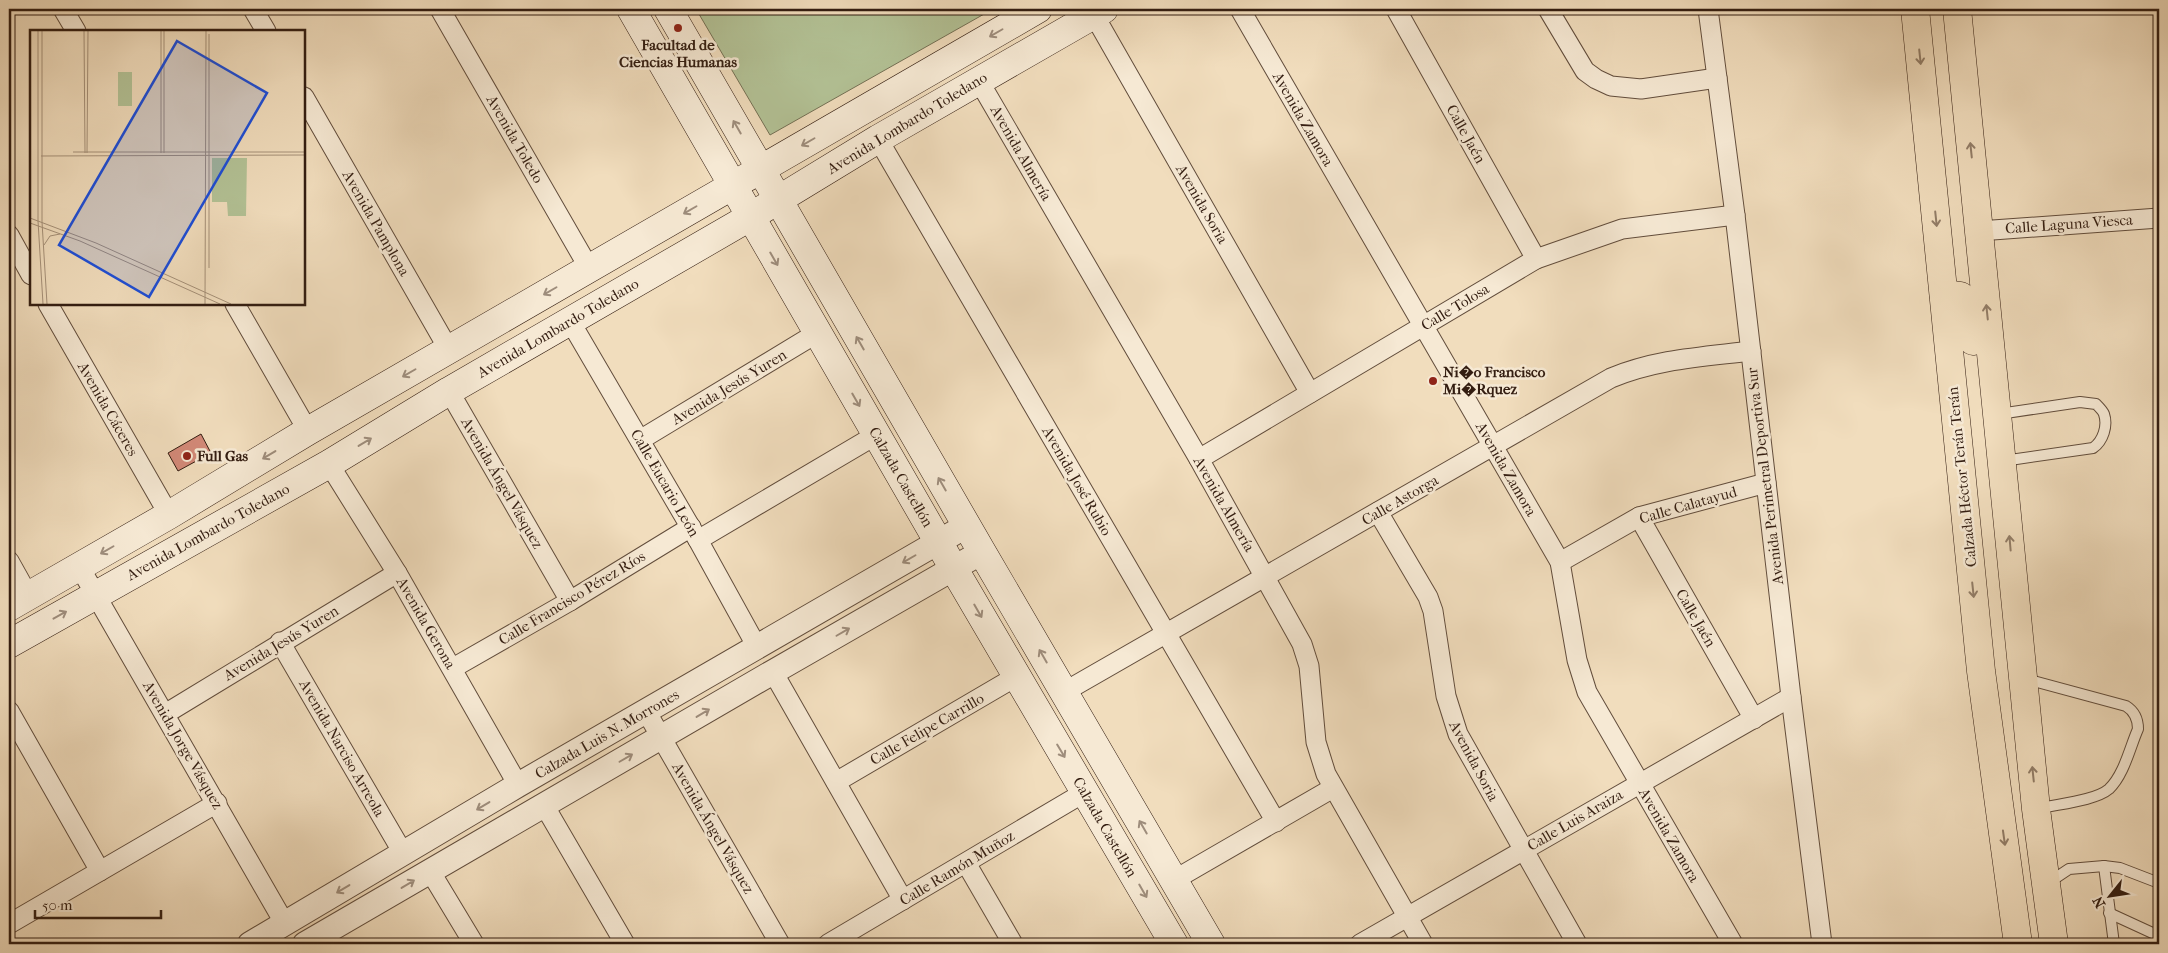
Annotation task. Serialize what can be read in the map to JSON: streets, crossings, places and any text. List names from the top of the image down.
{
  "streets": {
    "main road": ["Avenida Lombardo Toledano", "Calzada Castellón", "Calzada Héctor Terán Terán"],
    "street": [
      "Avenida Zamora",
      "Calle Jaén",
      "Avenida Toledo",
      "Avenida Almería",
      "Avenida Soria",
      "Avenida Pamplona",
      "Calle Laguna Viesca",
      "Calle Tolosa",
      "Avenida Jesús Yuren",
      "Avenida Cáceres",
      "Avenida Perimetral Deportiva Sur",
      "Avenida José Rubio",
      "Avenida Ángel Vásquez",
      "Calle Eucario León",
      "Calle Astorga",
      "Calle Calatayud",
      "Calle Francisco Pérez Ríos",
      "Avenida Gerona",
      "Calle Felipe Carrillo",
      "Calzada Luis N. Morrones",
      "Avenida Jorge Vásquez",
      "Avenida Narciso Arreola",
      "Calle Luis Araiza",
      "Calle Ramón Muñoz"
    ]
  },
  "crossings": [
    ["Avenida Zamora", "Calle Tolosa"],
    ["Avenida Zamora", "Calle Astorga"],
    ["Avenida Zamora", "Calle Calatayud"],
    ["Avenida Zamora", "Calle Luis Araiza"],
    ["Avenida Lombardo Toledano", "Avenida Almería"],
    ["Avenida Lombardo Toledano", "Avenida Soria"],
    ["Avenida Lombardo Toledano", "Calzada Castellón"],
    ["Avenida Lombardo Toledano", "Avenida José Rubio"],
    ["Avenida Lombardo Toledano", "Avenida Ángel Vásquez"],
    ["Avenida Lombardo Toledano", "Calle Eucario León"],
    ["Avenida Lombardo Toledano", "Avenida Gerona"],
    ["Avenida Lombardo Toledano", "Avenida Jorge Vásquez"],
    ["Calle Jaén", "Calle Tolosa"],
    ["Calle Jaén", "Calle Calatayud"],
    ["Calle Jaén", "Calle Luis Araiza"],
    ["Avenida Almería", "Calle Tolosa"],
    ["Avenida Almería", "Calle Astorga"],
    ["Avenida Almería", "Calle Luis Araiza"],
    ["Avenida Soria", "Calle Tolosa"],
    ["Avenida Soria", "Calle Astorga"],
    ["Avenida Soria", "Calle Luis Araiza"],
    ["Calle Tolosa", "Avenida Perimetral Deportiva Sur"],
    ["Avenida Jesús Yuren", "Calzada Castellón"],
    ["Avenida Jesús Yuren", "Calle Eucario León"],
    ["Avenida Jesús Yuren", "Avenida Gerona"],
    ["Avenida Jesús Yuren", "Avenida Jorge Vásquez"],
    ["Avenida Jesús Yuren", "Avenida Narciso Arreola"],
    ["Avenida Perimetral Deportiva Sur", "Calle Astorga"],
    ["Avenida Perimetral Deportiva Sur", "Calle Calatayud"],
    ["Avenida Perimetral Deportiva Sur", "Calle Luis Araiza"],
    ["Calzada Castellón", "Calle Francisco Pérez Ríos"],
    ["Calzada Castellón", "Calle Felipe Carrillo"],
    ["Calzada Castellón", "Calzada Luis N. Morrones"],
    ["Calzada Castellón", "Calle Ramón Muñoz"],
    ["Avenida José Rubio", "Calle Astorga"],
    ["Avenida Ángel Vásquez", "Calle Francisco Pérez Ríos"],
    ["Avenida Ángel Vásquez", "Calzada Luis N. Morrones"],
    ["Calle Eucario León", "Calle Francisco Pérez Ríos"],
    ["Calle Eucario León", "Calzada Luis N. Morrones"],
    ["Calle Francisco Pérez Ríos", "Avenida Gerona"],
    ["Avenida Gerona", "Calzada Luis N. Morrones"],
    ["Calzada Luis N. Morrones", "Avenida Jorge Vásquez"],
    ["Calzada Luis N. Morrones", "Avenida Narciso Arreola"]
  ],
  "places": ["Facultad de Ciencias Humanas", "Ni�o Francisco Mi�Rquez", "Full Gas"],
  "scale_bar": "50 m",
  "north": "bottom left"
}
